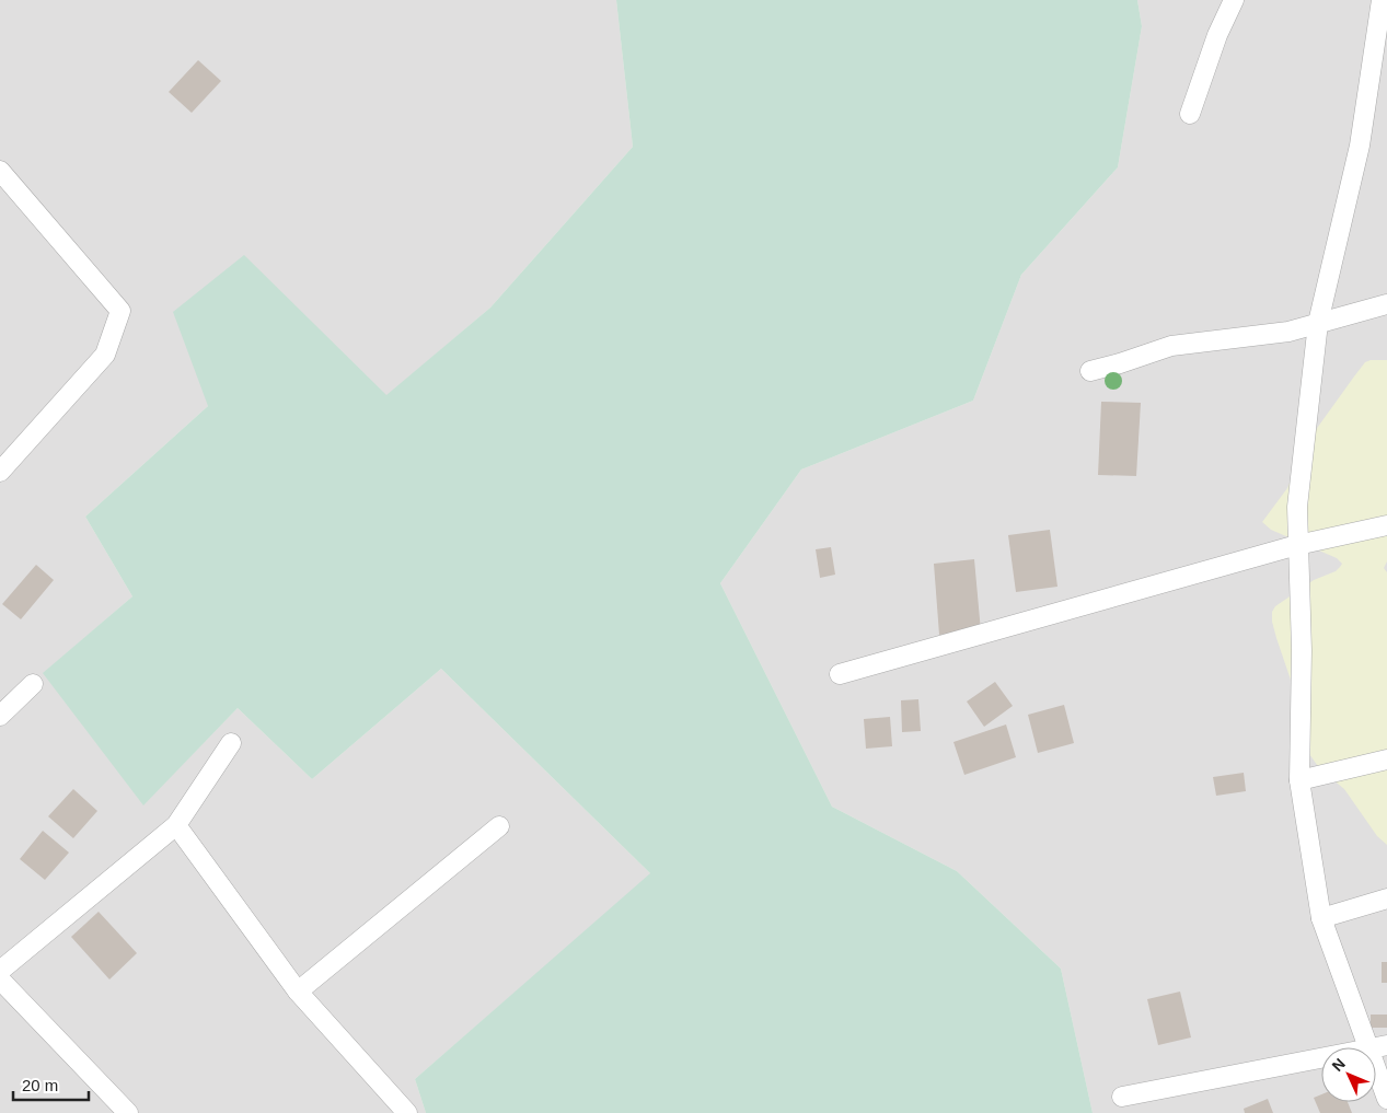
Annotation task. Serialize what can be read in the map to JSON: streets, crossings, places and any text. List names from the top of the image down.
{
  "scale_bar": "20 m",
  "north": "top left"
}
